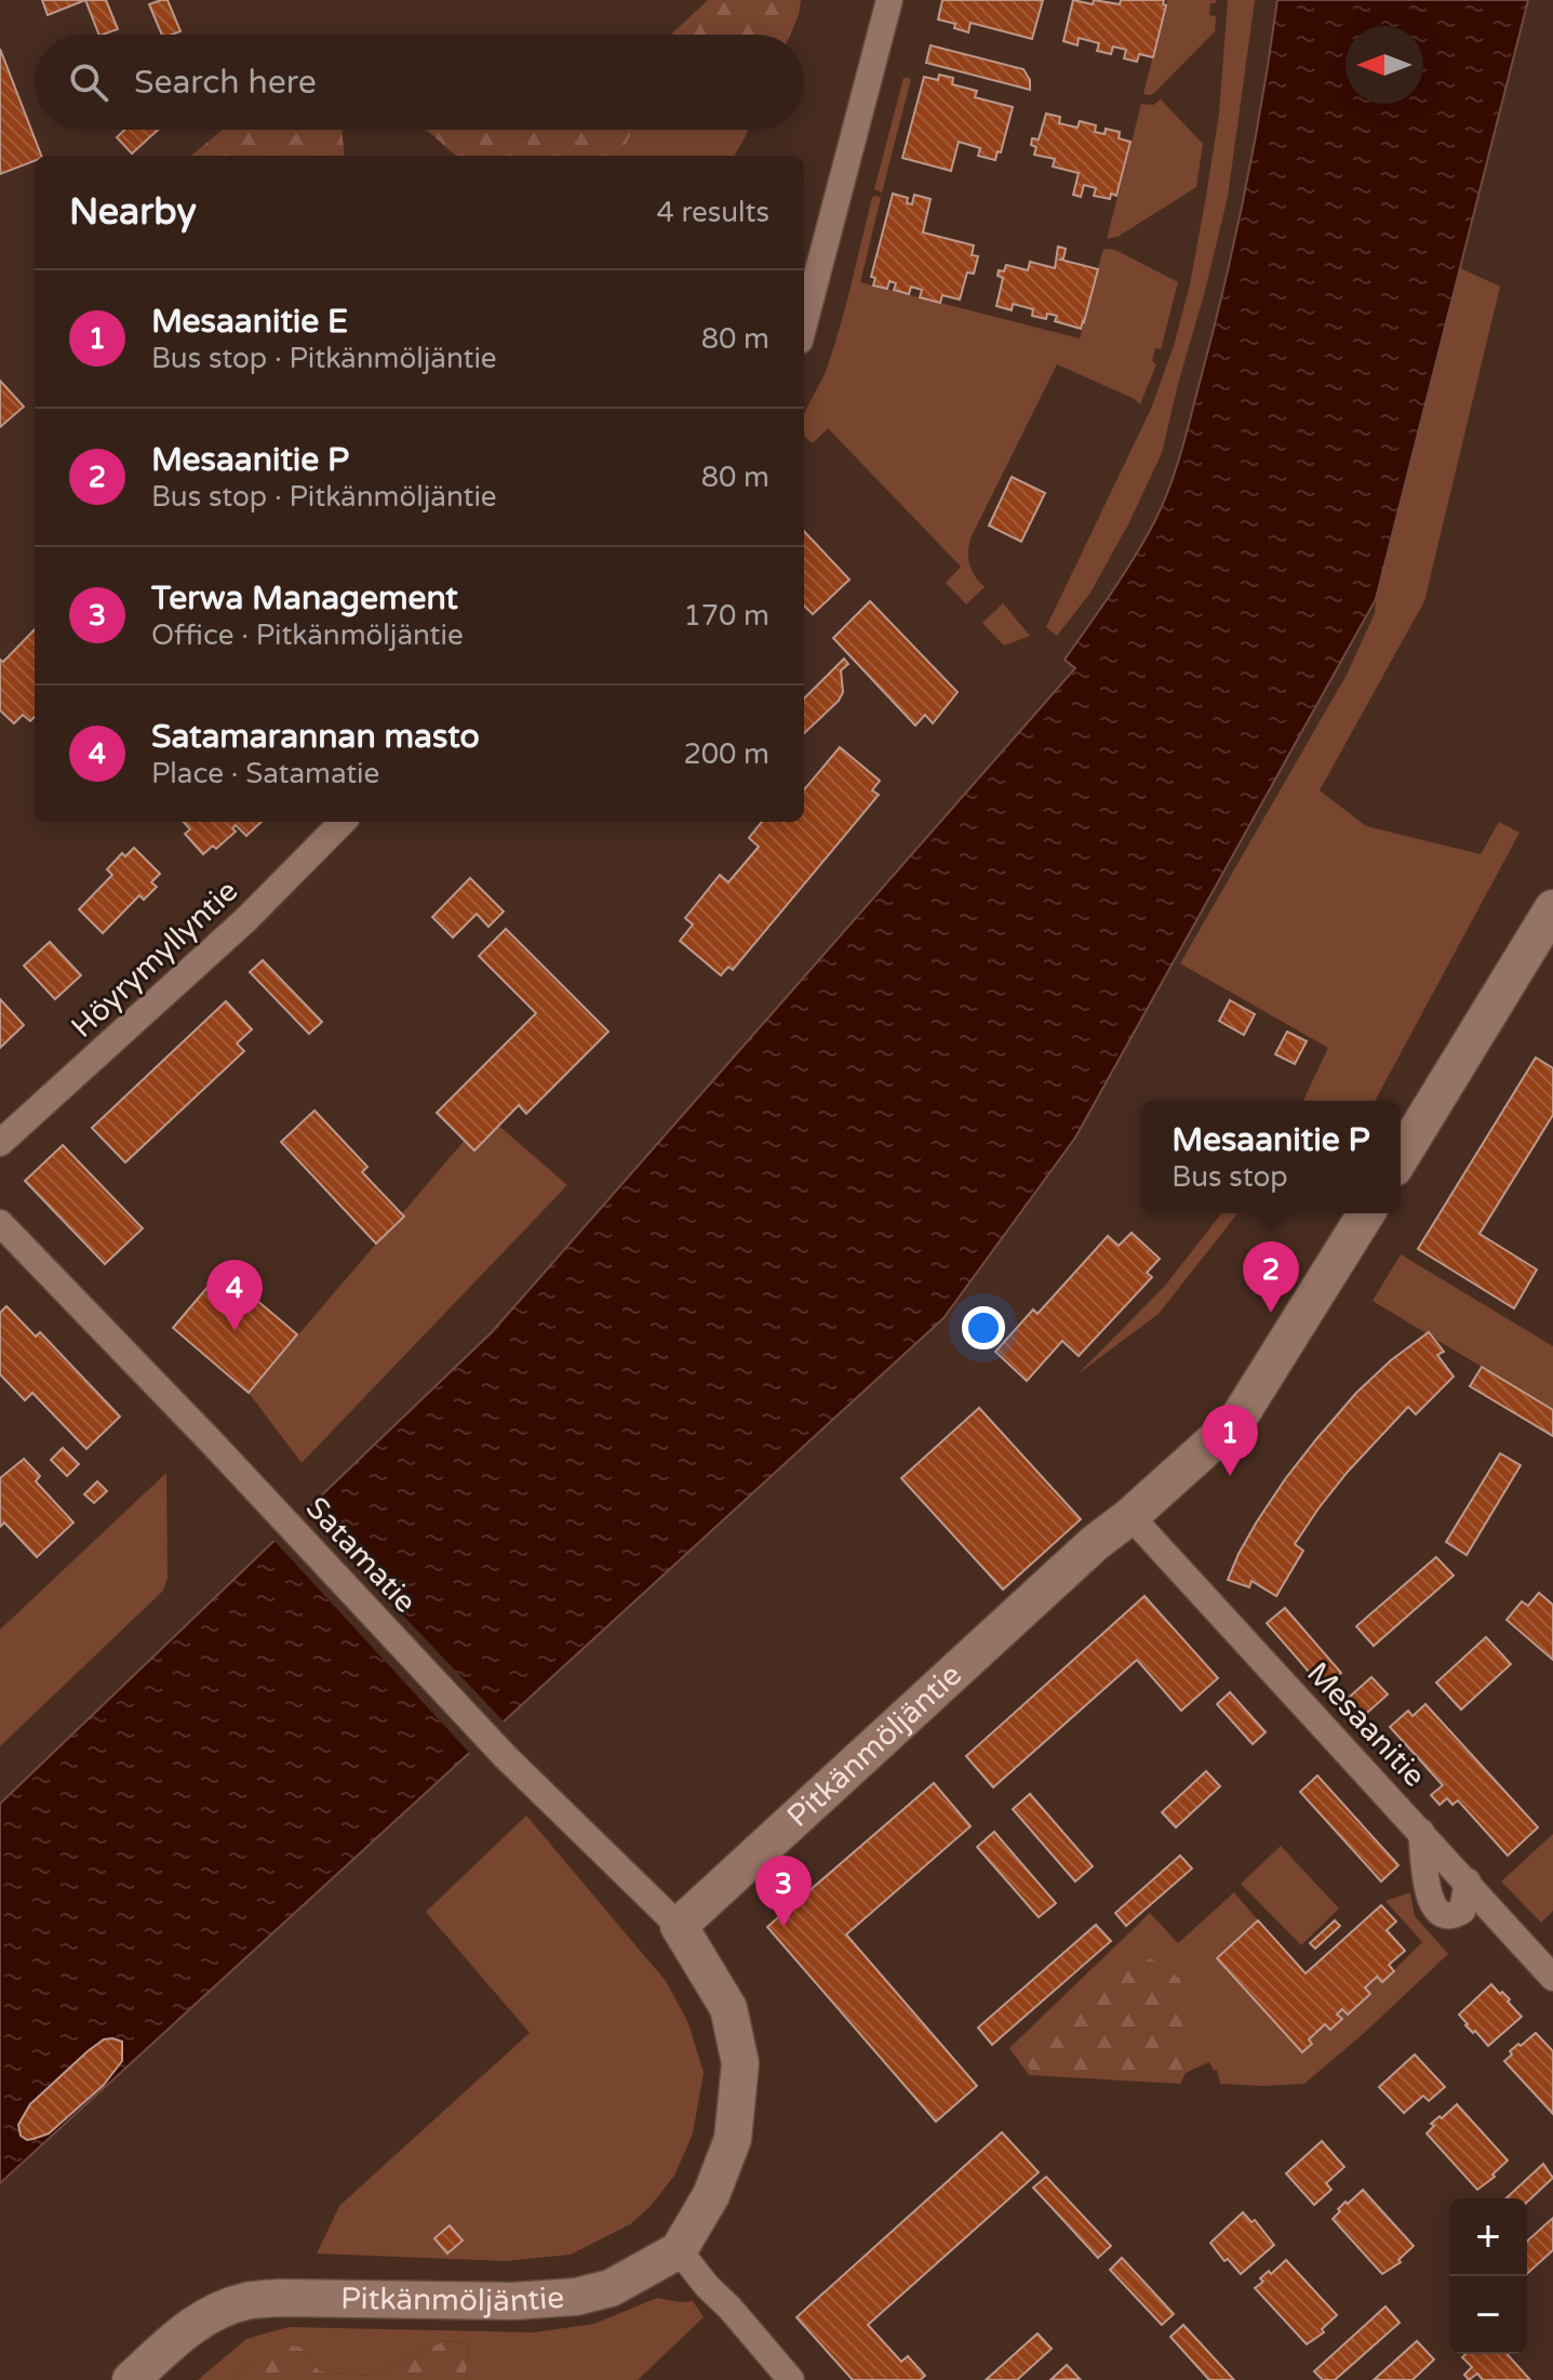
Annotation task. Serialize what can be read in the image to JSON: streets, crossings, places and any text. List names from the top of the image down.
{
  "streets": {
    "street": [
      "Höyrymyllyntie",
      "Satamatie",
      "Mesaanitie",
      "Pitkänmöljäntie"
    ]
  },
  "crossings": [
    ["Satamatie", "Pitkänmöljäntie"],
    ["Mesaanitie", "Pitkänmöljäntie"]
  ],
  "north": "left",
  "page": {
    "search": "Search here",
    "heading": ["Nearby", "4 results"],
    "list": [
      {
        "mark": "1",
        "name": "Mesaanitie E",
        "note": "Bus stop · Pitkänmöljäntie",
        "value": "80 m"
      },
      {
        "mark": "2",
        "name": "Mesaanitie P",
        "note": "Bus stop · Pitkänmöljäntie",
        "value": "80 m"
      },
      {
        "mark": "3",
        "name": "Terwa Management",
        "note": "Office · Pitkänmöljäntie",
        "value": "170 m"
      },
      {
        "mark": "4",
        "name": "Satamarannan masto",
        "note": "Place · Satamatie",
        "value": "200 m"
      }
    ],
    "popup": ["Mesaanitie P", "Bus stop"],
    "pins": [
      "2",
      "4",
      "1",
      "3"
    ],
    "map_buttons": ["+", "−"]
  }
}
